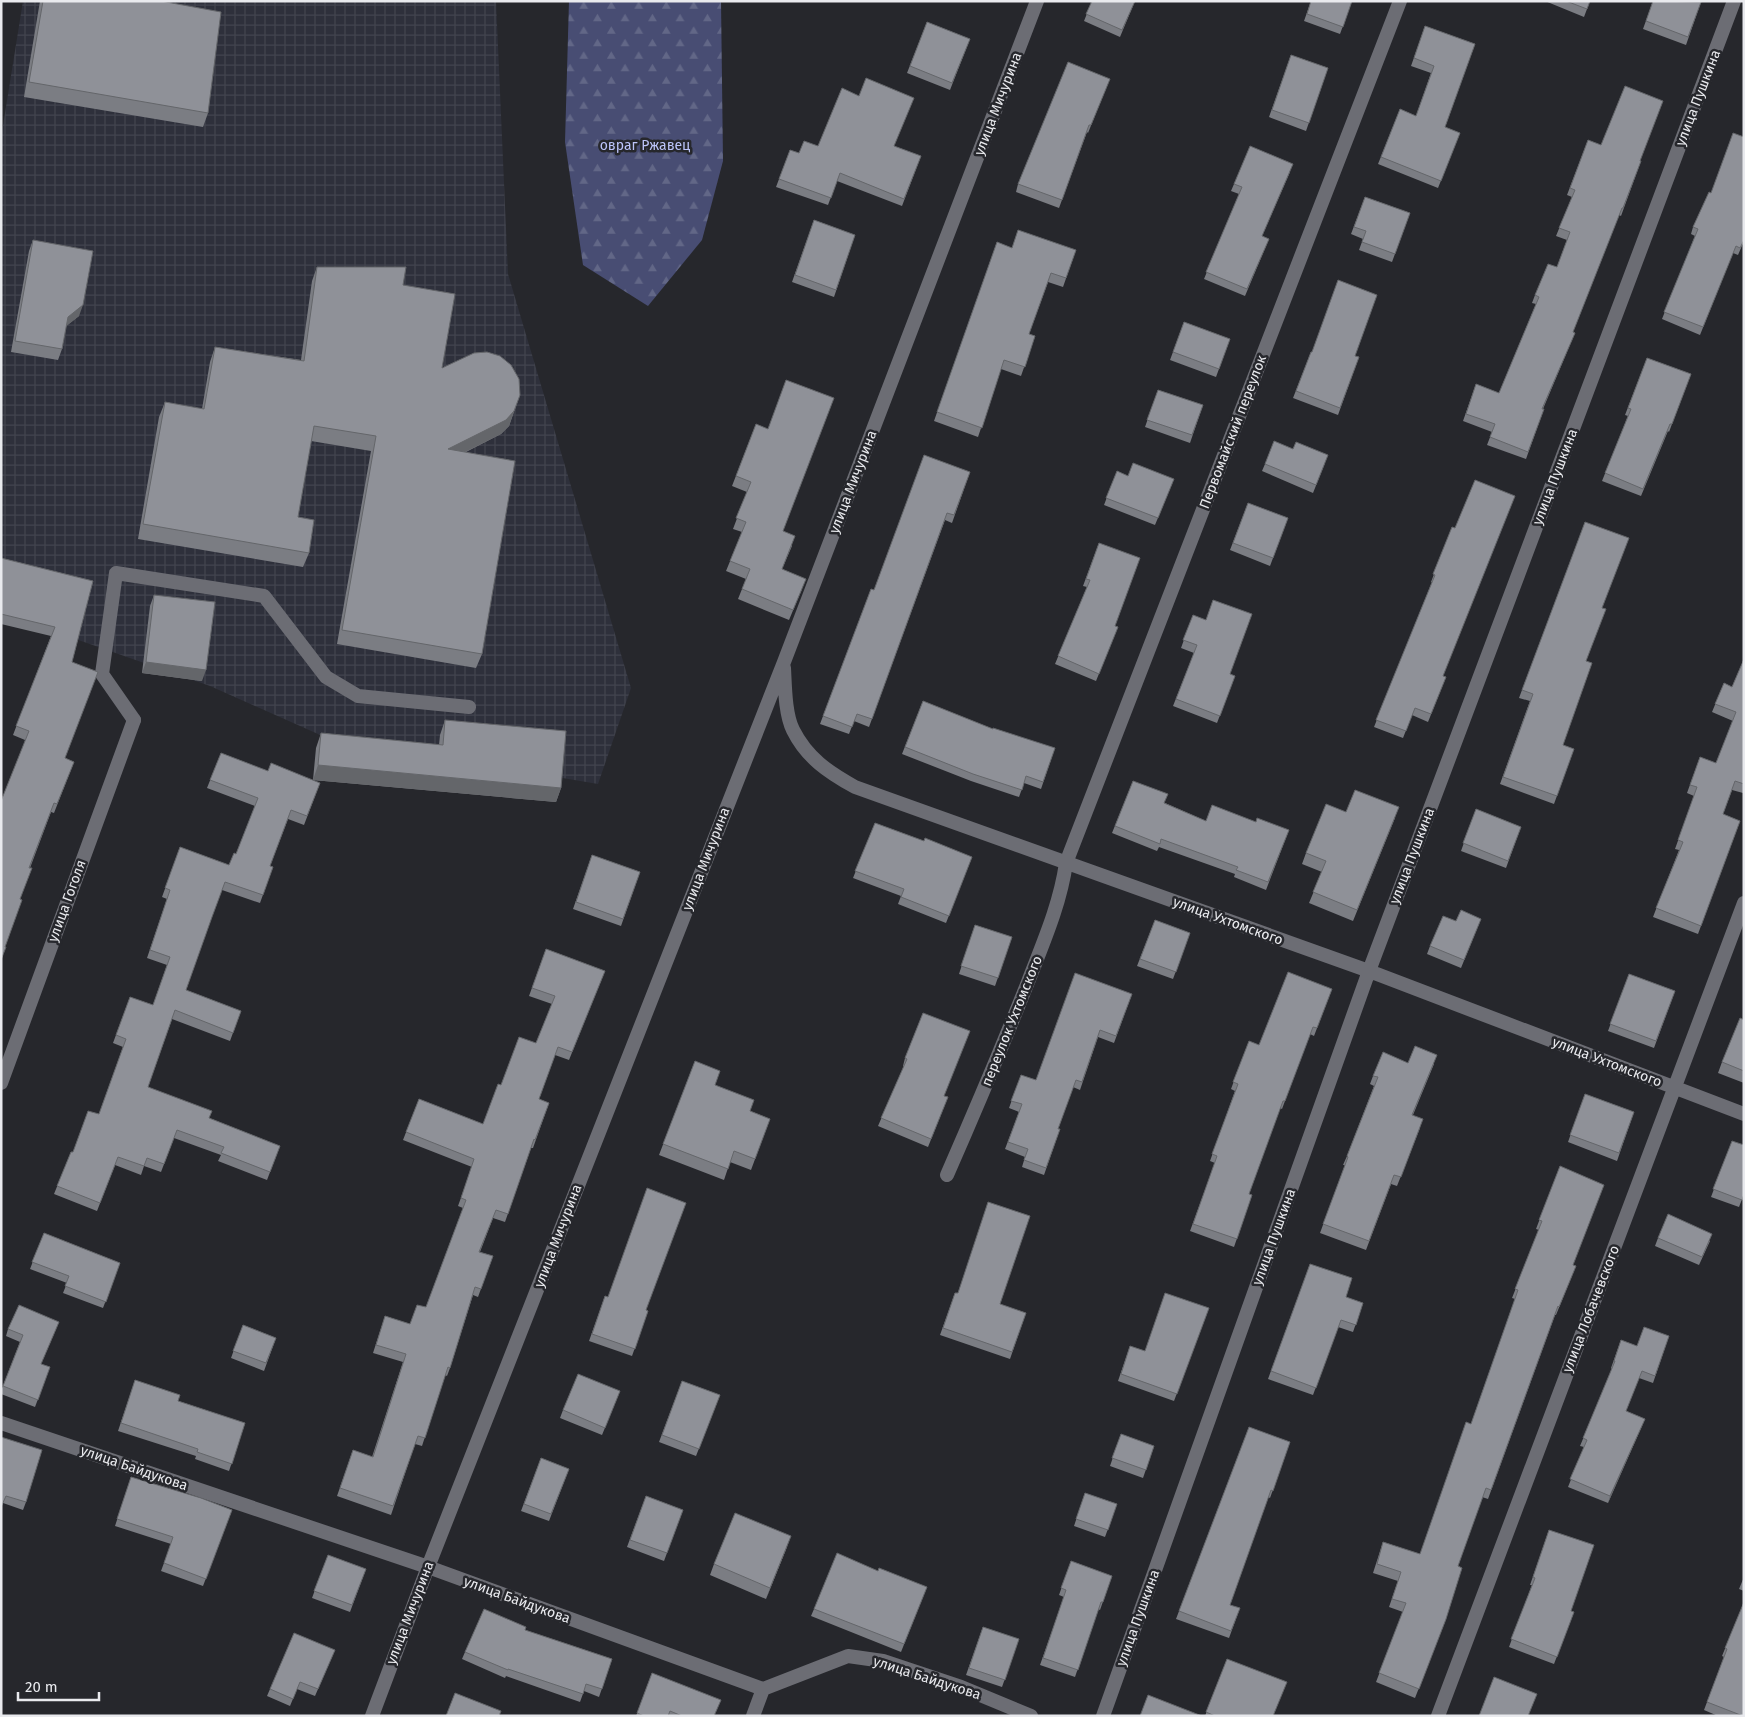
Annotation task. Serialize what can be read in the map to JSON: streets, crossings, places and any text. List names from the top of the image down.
{
  "streets": {
    "street": [
      "улица Пушкина",
      "улица Мичурина",
      "Первомайский переулок",
      "улица Гоголя",
      "улица Ухтомского",
      "переулок Ухтомского",
      "улица Лобачевского",
      "улица Байдукова"
    ]
  },
  "crossings": [
    ["улица Пушкина", "улица Ухтомского"],
    ["улица Мичурина", "улица Ухтомского"],
    ["улица Мичурина", "улица Байдукова"],
    ["Первомайский переулок", "улица Ухтомского"],
    ["Первомайский переулок", "переулок Ухтомского"],
    ["улица Ухтомского", "переулок Ухтомского"],
    ["улица Ухтомского", "улица Лобачевского"]
  ],
  "parks": ["овраг Ржавец"],
  "scale_bar": "20 m"
}
